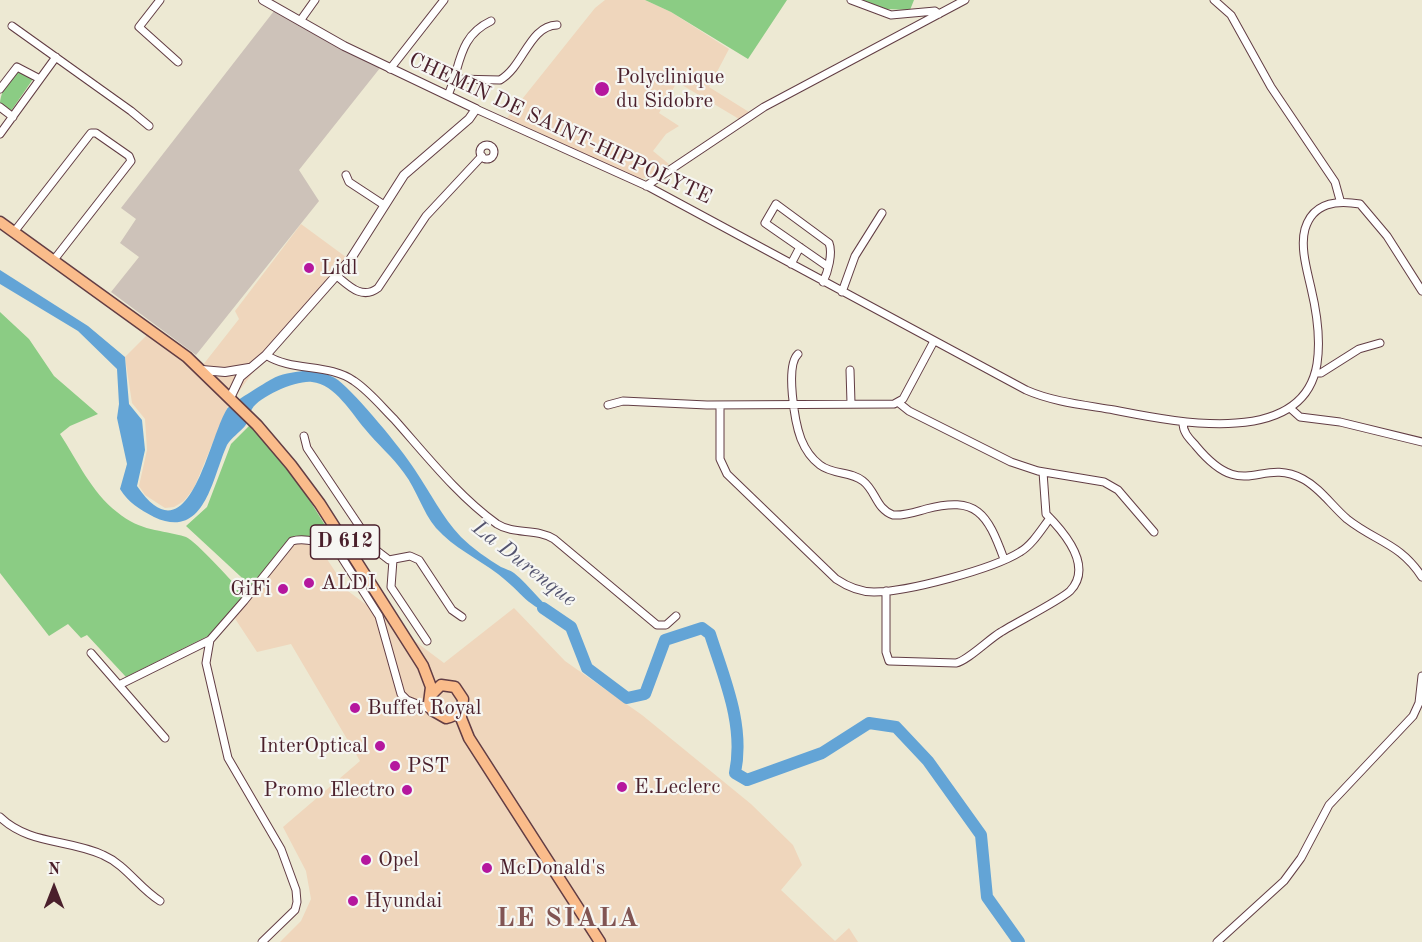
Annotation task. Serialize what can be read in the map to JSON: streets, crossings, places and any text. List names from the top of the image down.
{
  "streets": {
    "main road": ["D 612"],
    "street": ["CHEMIN DE SAINT-HIPPOLYTE"]
  },
  "districts": ["LE SIALA"],
  "water": ["La Durenque"],
  "places": [
    "Polyclinique du Sidobre",
    "Lidl",
    "ALDI",
    "GiFi",
    "Buffet Royal",
    "InterOptical",
    "PST",
    "E.Leclerc",
    "Promo Electro",
    "Opel",
    "McDonald's",
    "Hyundai"
  ],
  "north": "top"
}
